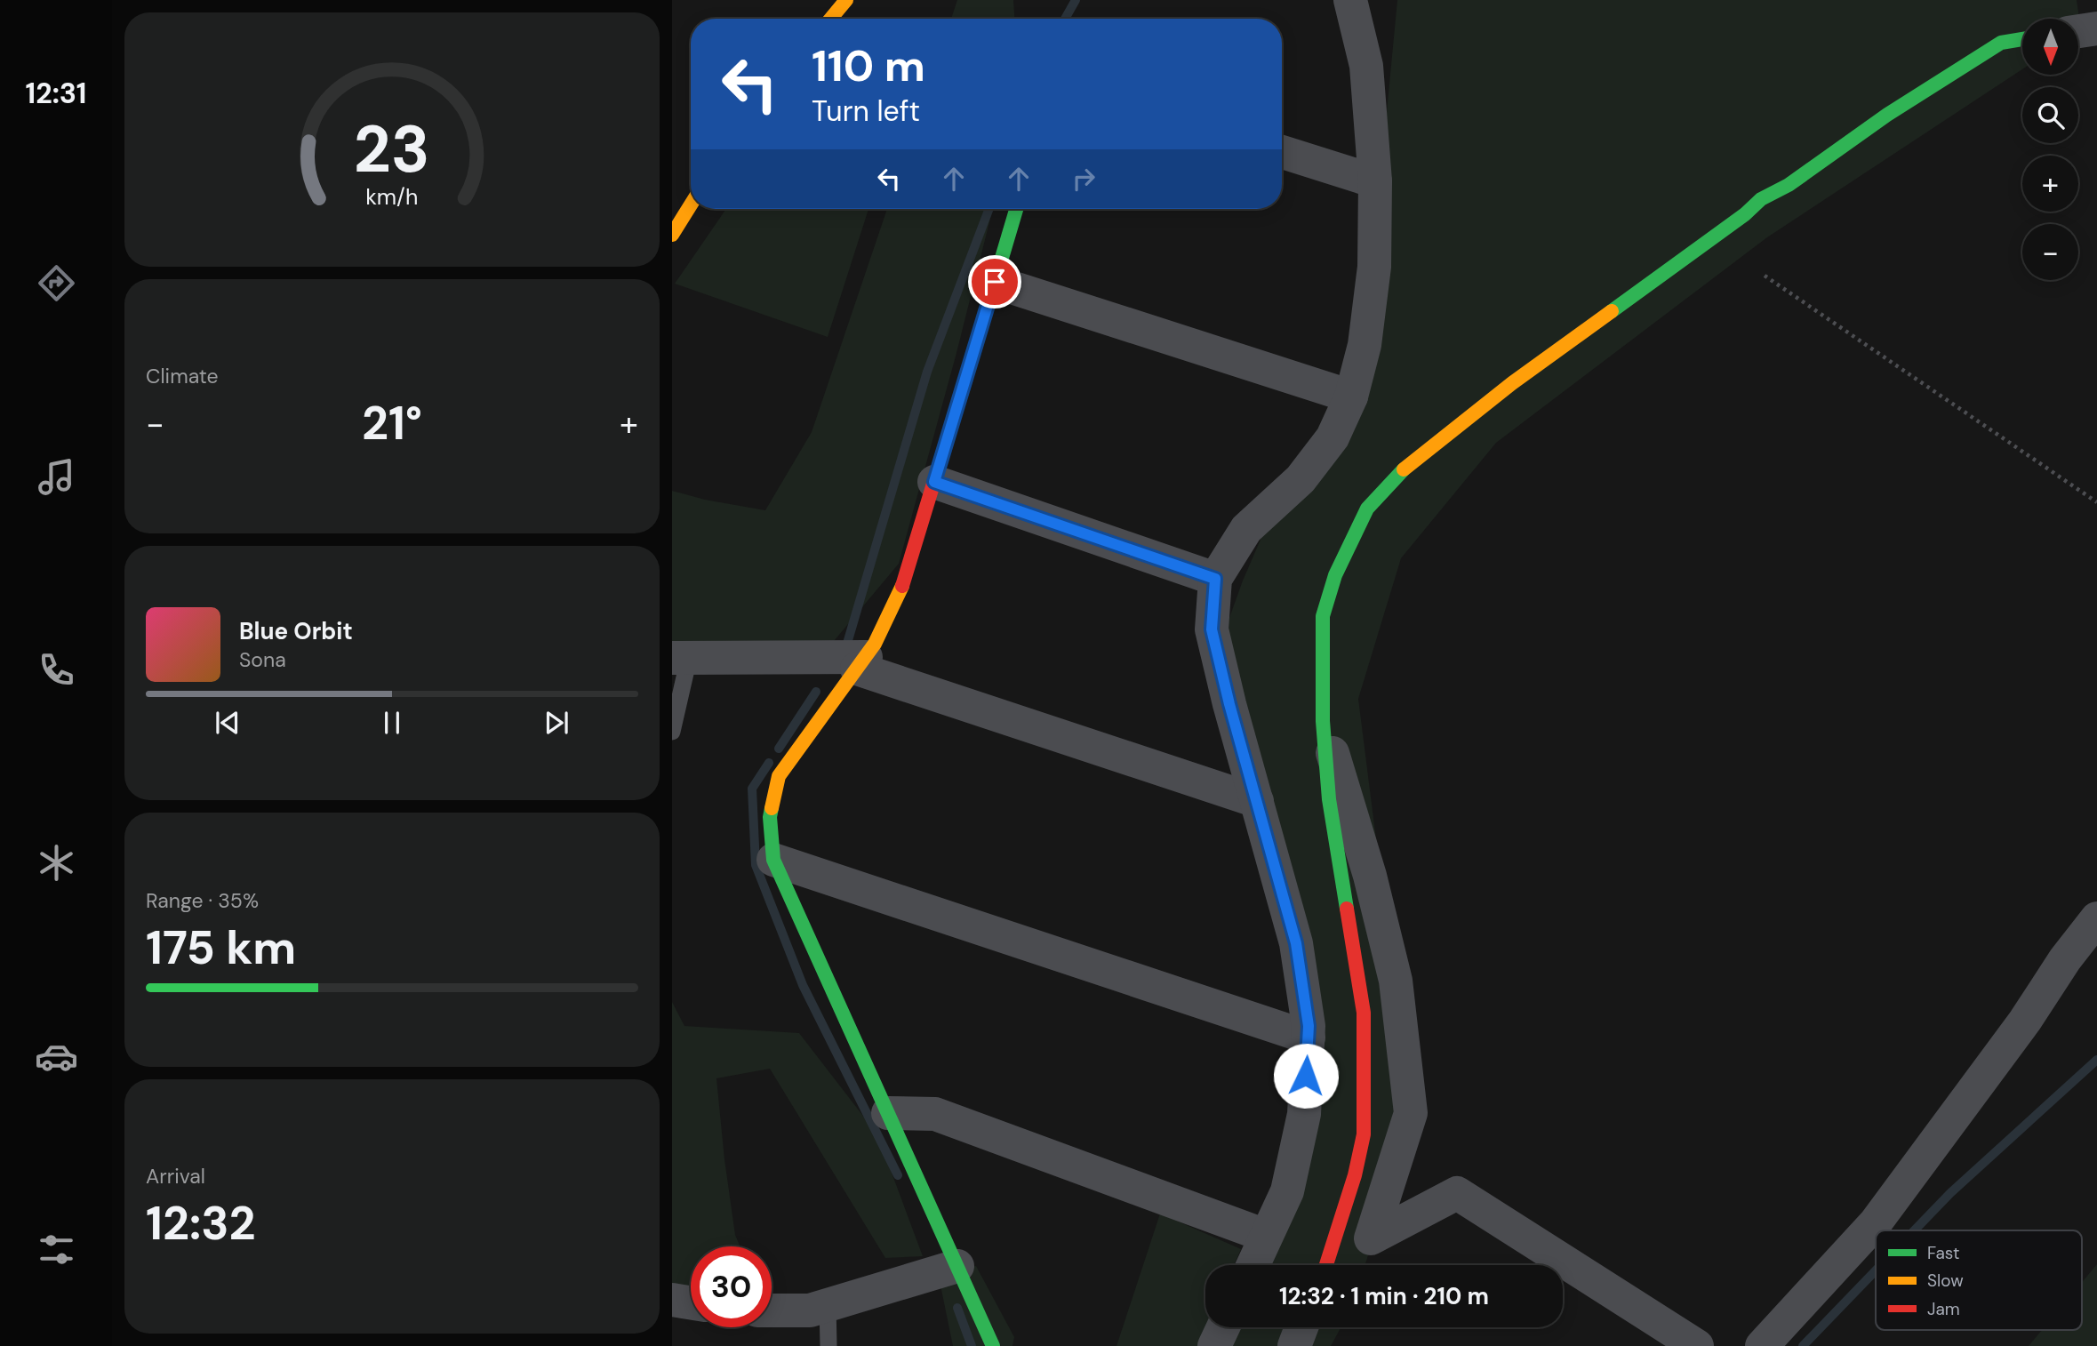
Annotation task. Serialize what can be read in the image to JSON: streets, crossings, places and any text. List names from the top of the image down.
{
  "legend": ["Fast", "Slow", "Jam"],
  "north": "bottom",
  "page": {
    "tabs": "12:31",
    "map_buttons": ["+", "−"],
    "turn": ["110 m", "Turn left"],
    "tile": [
      "Climate",
      ["Range · 35%", "175 km"],
      ["Arrival", "12:32"]
    ],
    "heat": ["−", "21°", "+"],
    "song": ["Blue Orbit", "Sona"],
    "limit": "30",
    "trip": "12:32 · 1 min · 210 m",
    "gauge": ["23", "km/h"]
  }
}
